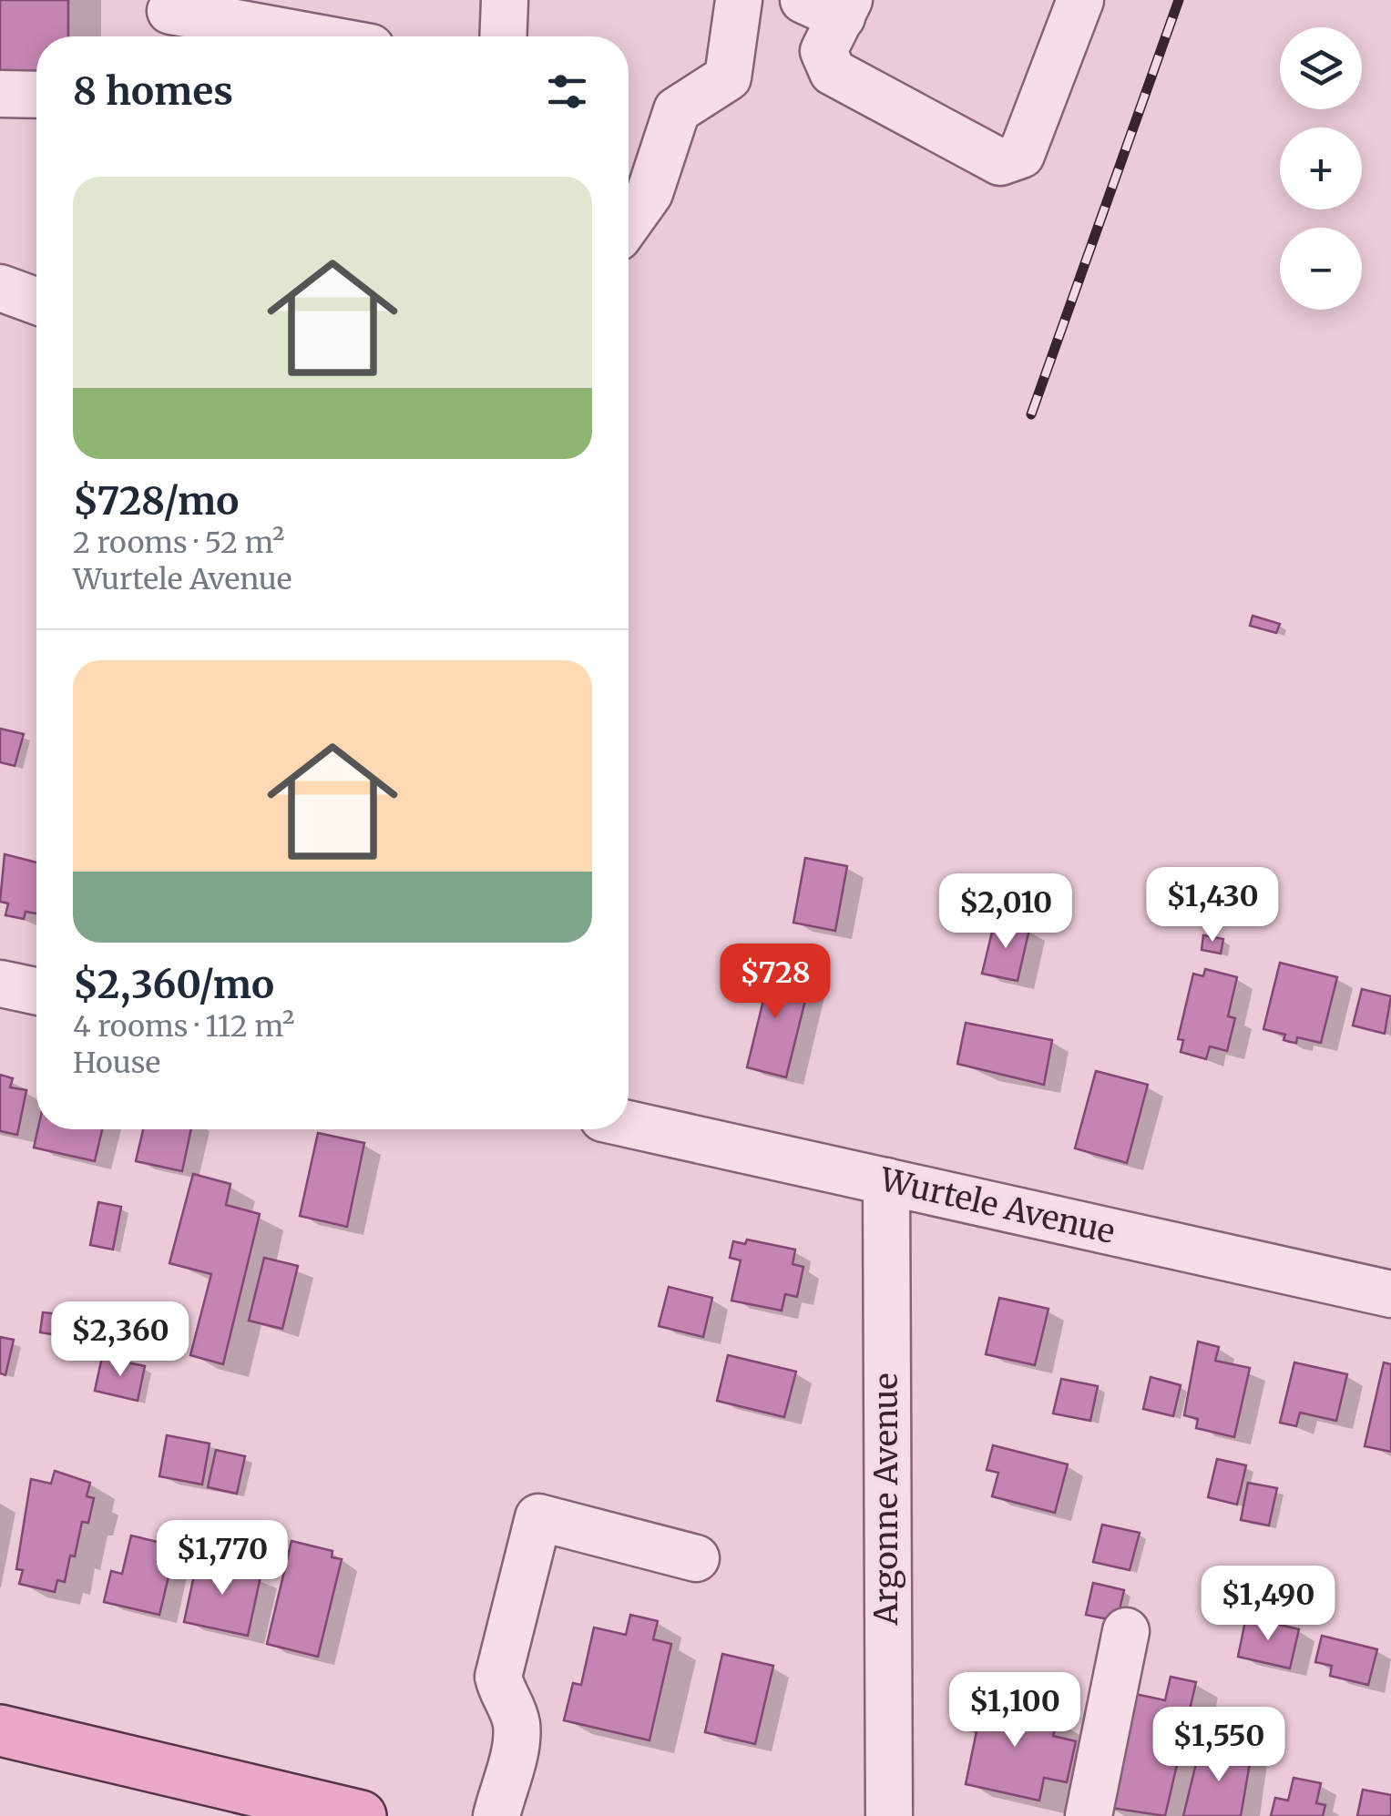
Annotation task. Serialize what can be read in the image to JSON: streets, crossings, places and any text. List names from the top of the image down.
{
  "streets": {
    "street": ["Wurtele Avenue", "Argonne Avenue"]
  },
  "crossings": [
    ["Wurtele Avenue", "Argonne Avenue"]
  ],
  "page": {
    "map_buttons": ["+", "−"],
    "heading": "8 homes",
    "list": [
      {
        "name": "$728/mo",
        "note": "2 rooms · 52 m² · Wurtele Avenue"
      },
      {
        "name": "$2,360/mo",
        "note": "4 rooms · 112 m² · House"
      }
    ],
    "price": [
      "$1,430",
      "$2,010",
      "$728",
      "$2,360",
      "$1,770",
      "$1,490",
      "$1,100",
      "$1,550"
    ]
  }
}
